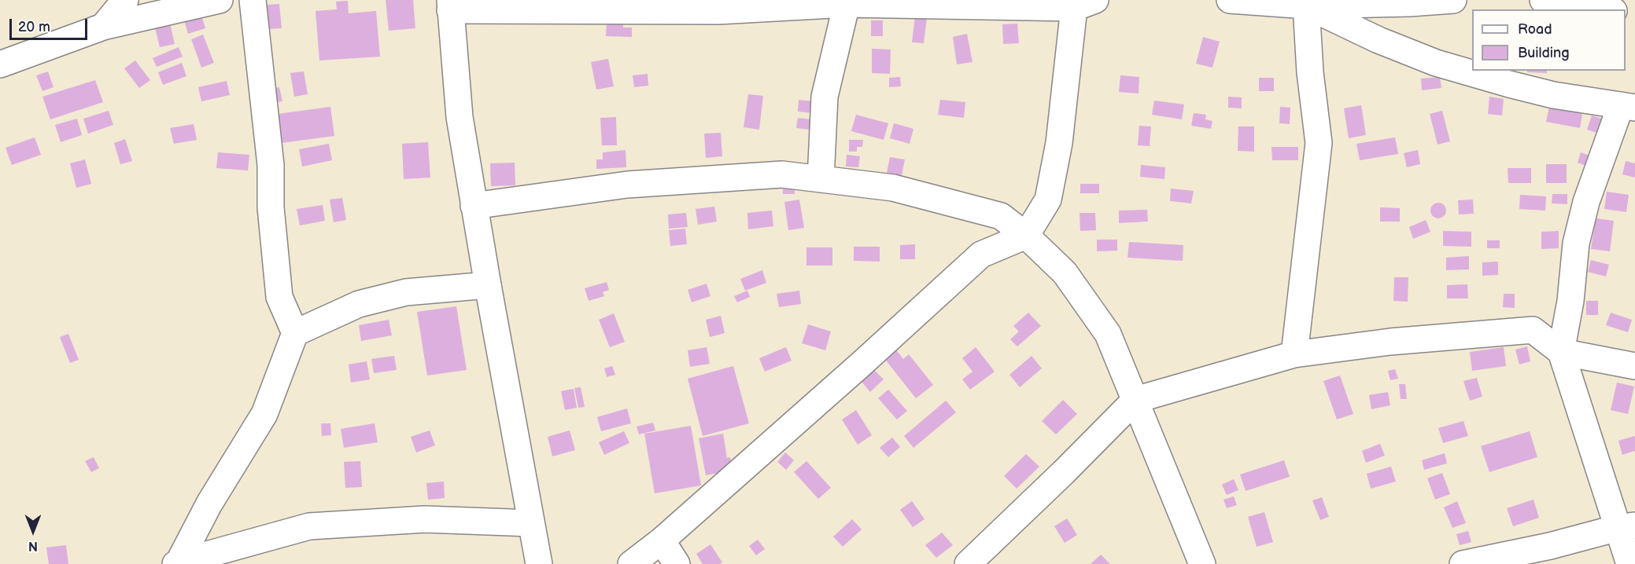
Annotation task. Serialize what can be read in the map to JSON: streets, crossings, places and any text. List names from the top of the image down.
{
  "legend": ["Road", "Building"],
  "scale_bar": "20 m",
  "north": "bottom"
}
